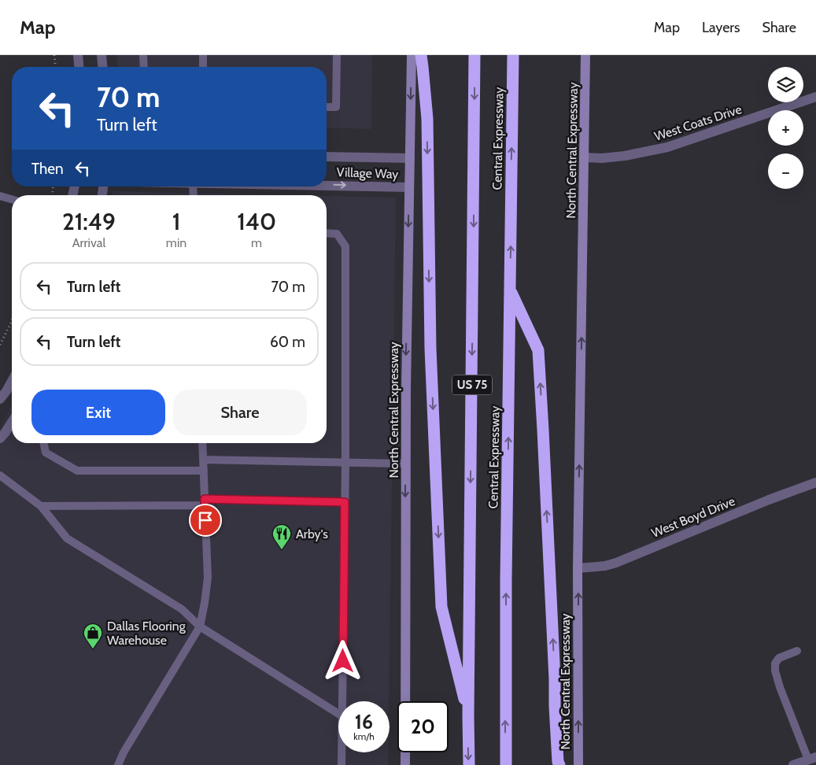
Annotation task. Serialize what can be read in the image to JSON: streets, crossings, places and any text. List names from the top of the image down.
{
  "streets": {
    "highway": ["Central Expressway", "US 75"],
    "main road": ["North Central Expressway"],
    "street": ["West Coats Drive", "Village Way", "West Boyd Drive"]
  },
  "crossings": [
    ["West Coats Drive", "North Central Expressway"],
    ["North Central Expressway", "Village Way"],
    ["North Central Expressway", "West Boyd Drive"]
  ],
  "places": {
    "restaurant": ["Arby's"],
    "shop": ["Dallas Flooring Warehouse"]
  },
  "page": {
    "header": "Map",
    "nav": ["Map", "Layers", "Share"],
    "map_buttons": ["+", "−"],
    "turn": ["70 m", "Turn left"],
    "then": "Then",
    "eta": [
      "21:49",
      "Arrival",
      "1",
      "min",
      "140",
      "m"
    ],
    "list": [
      {
        "name": "Turn left",
        "value": "70 m"
      },
      {
        "name": "Turn left",
        "value": "60 m"
      }
    ],
    "buttons": ["Exit", "Share"],
    "speed": "16 km/h",
    "limit": "20"
  }
}
